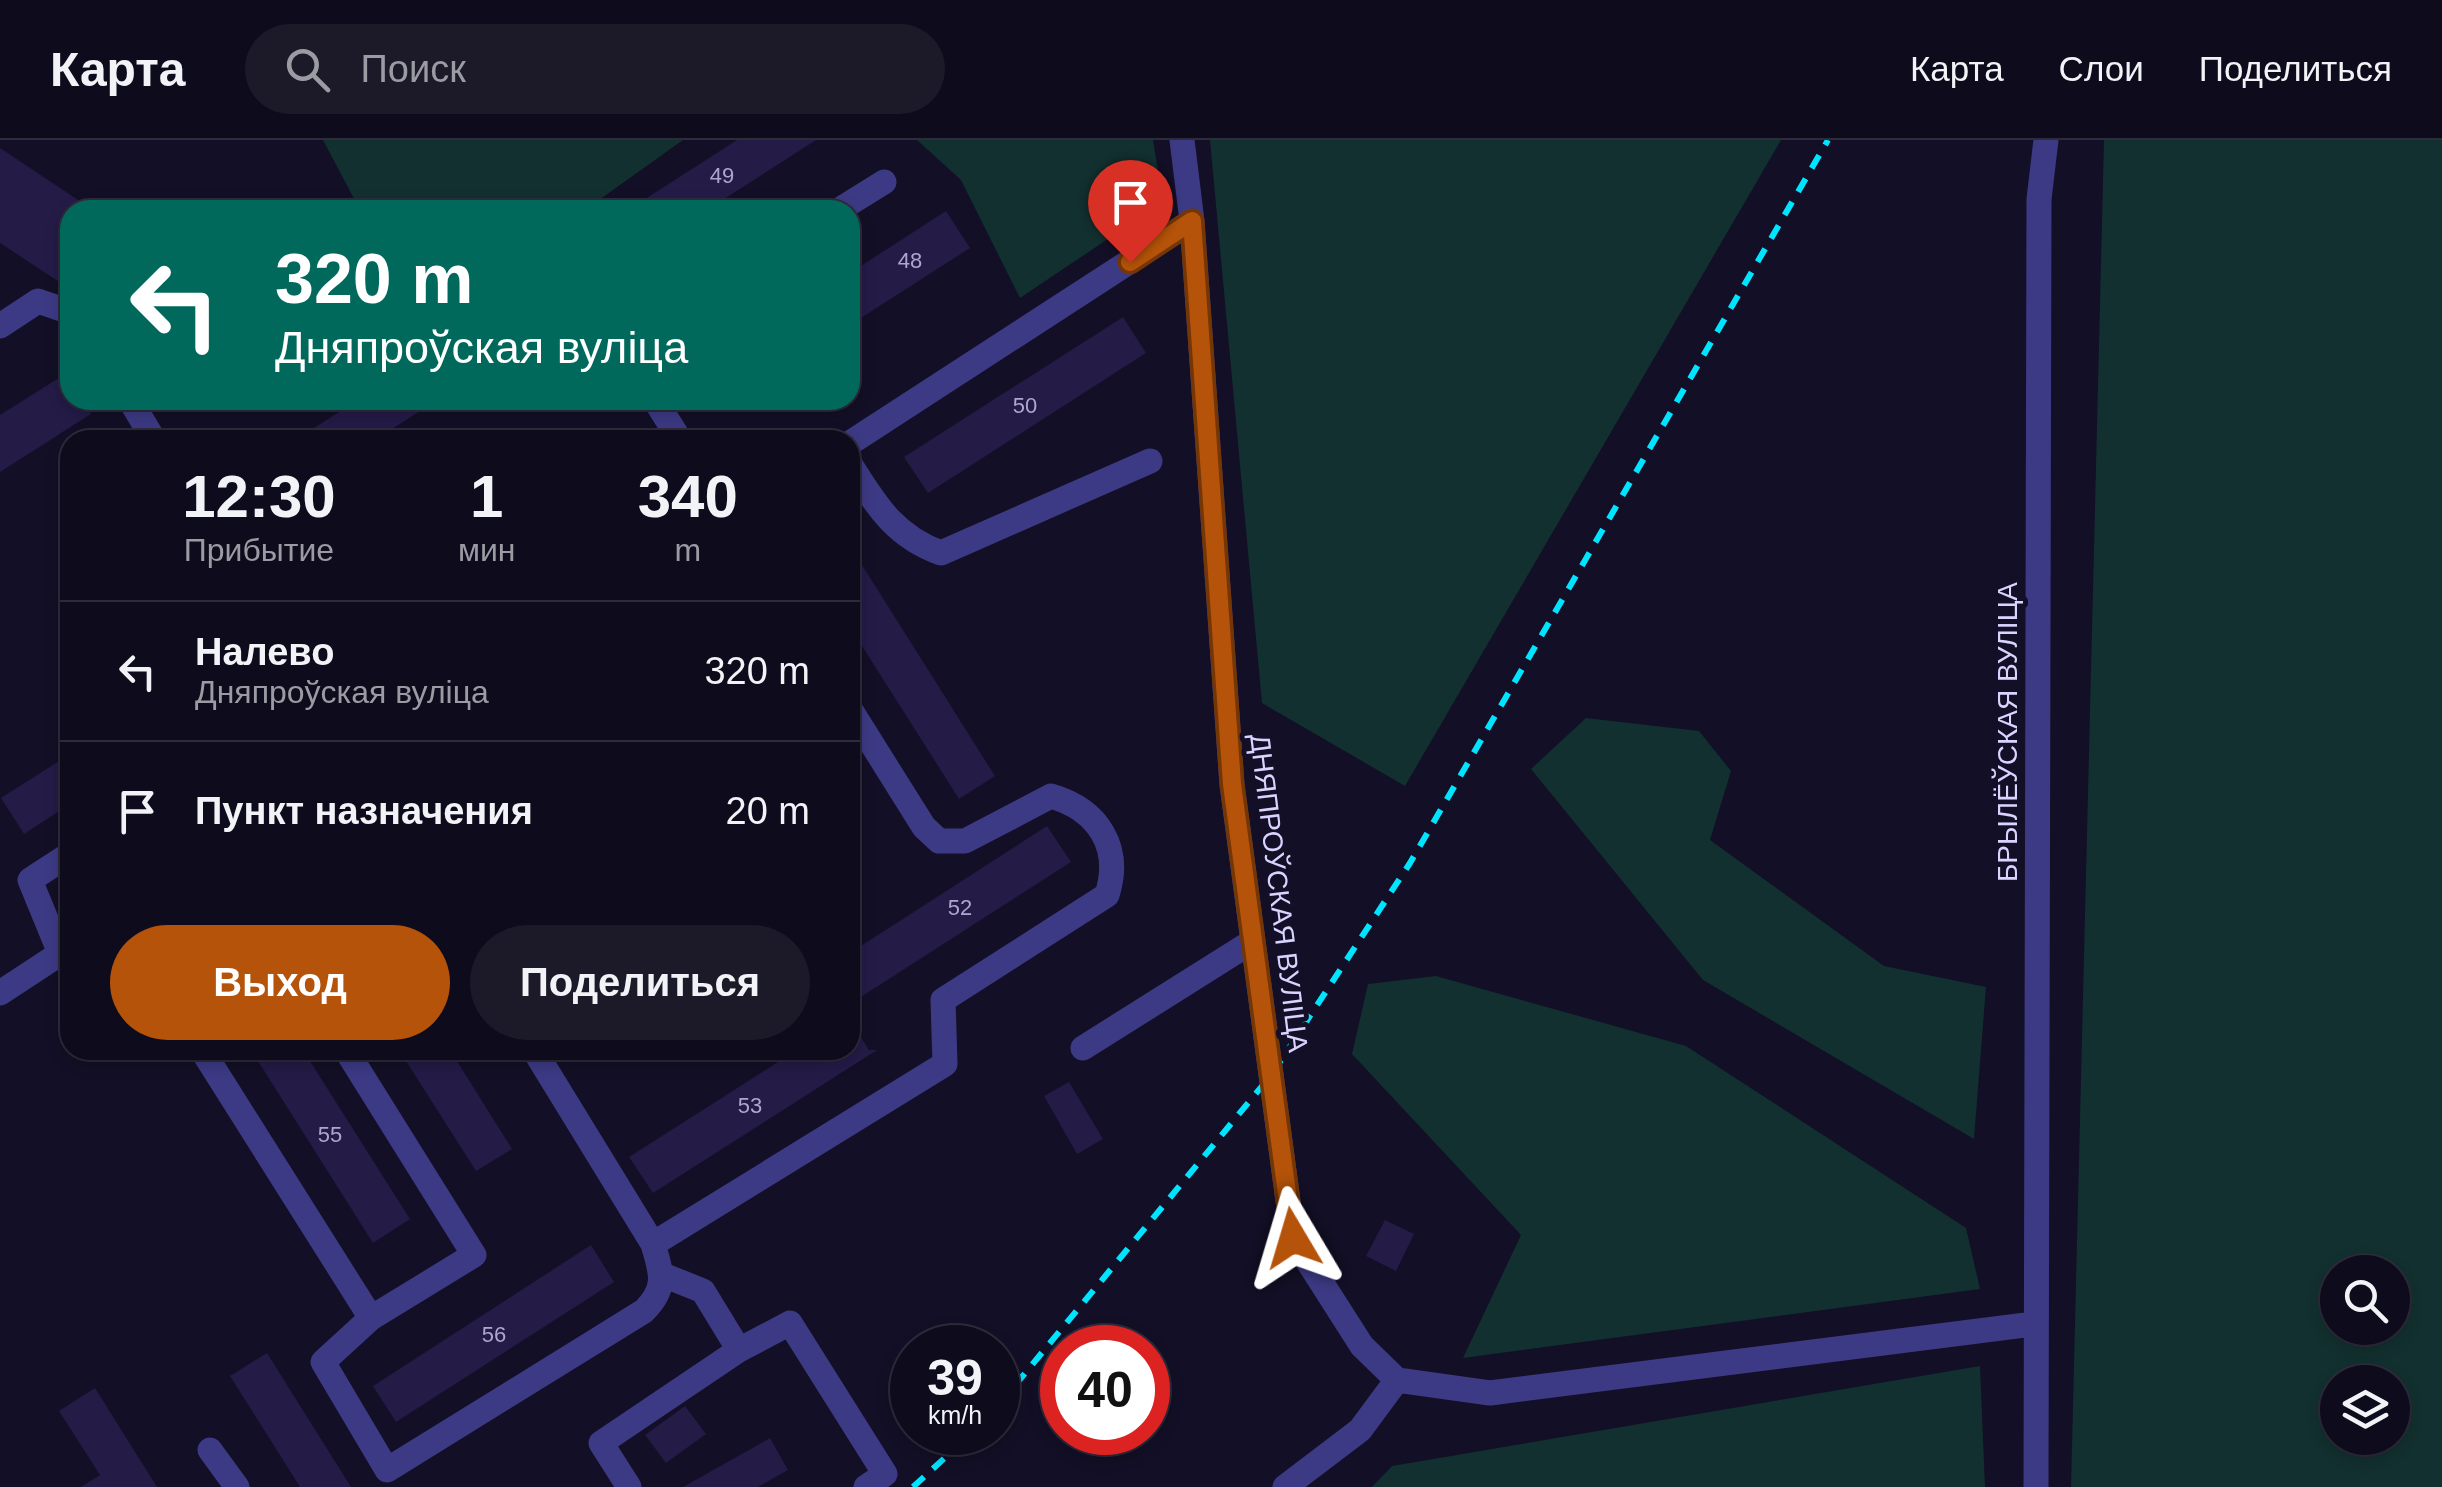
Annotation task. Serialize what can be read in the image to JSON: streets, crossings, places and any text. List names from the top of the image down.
{
  "streets": {
    "street": ["БРЫЛЁЎСКАЯ ВУЛІЦА", "ДНЯПРОЎСКАЯ ВУЛІЦА"]
  },
  "house_numbers": [
    "49",
    "48",
    "50",
    "52",
    "53",
    "55",
    "56"
  ],
  "page": {
    "header": "Карта",
    "search": "Поиск",
    "nav": ["Карта", "Слои", "Поделиться"],
    "turn": ["320 m", "Дняпроўская вуліца"],
    "eta": [
      "12:30",
      "Прибытие",
      "1",
      "мин",
      "340",
      "m"
    ],
    "list": [
      {
        "name": "Налево",
        "note": "Дняпроўская вуліца",
        "value": "320 m"
      },
      {
        "name": "Пункт назначения",
        "value": "20 m"
      }
    ],
    "buttons": ["Выход", "Поделиться"],
    "speed": "39 km/h",
    "limit": "40"
  }
}
